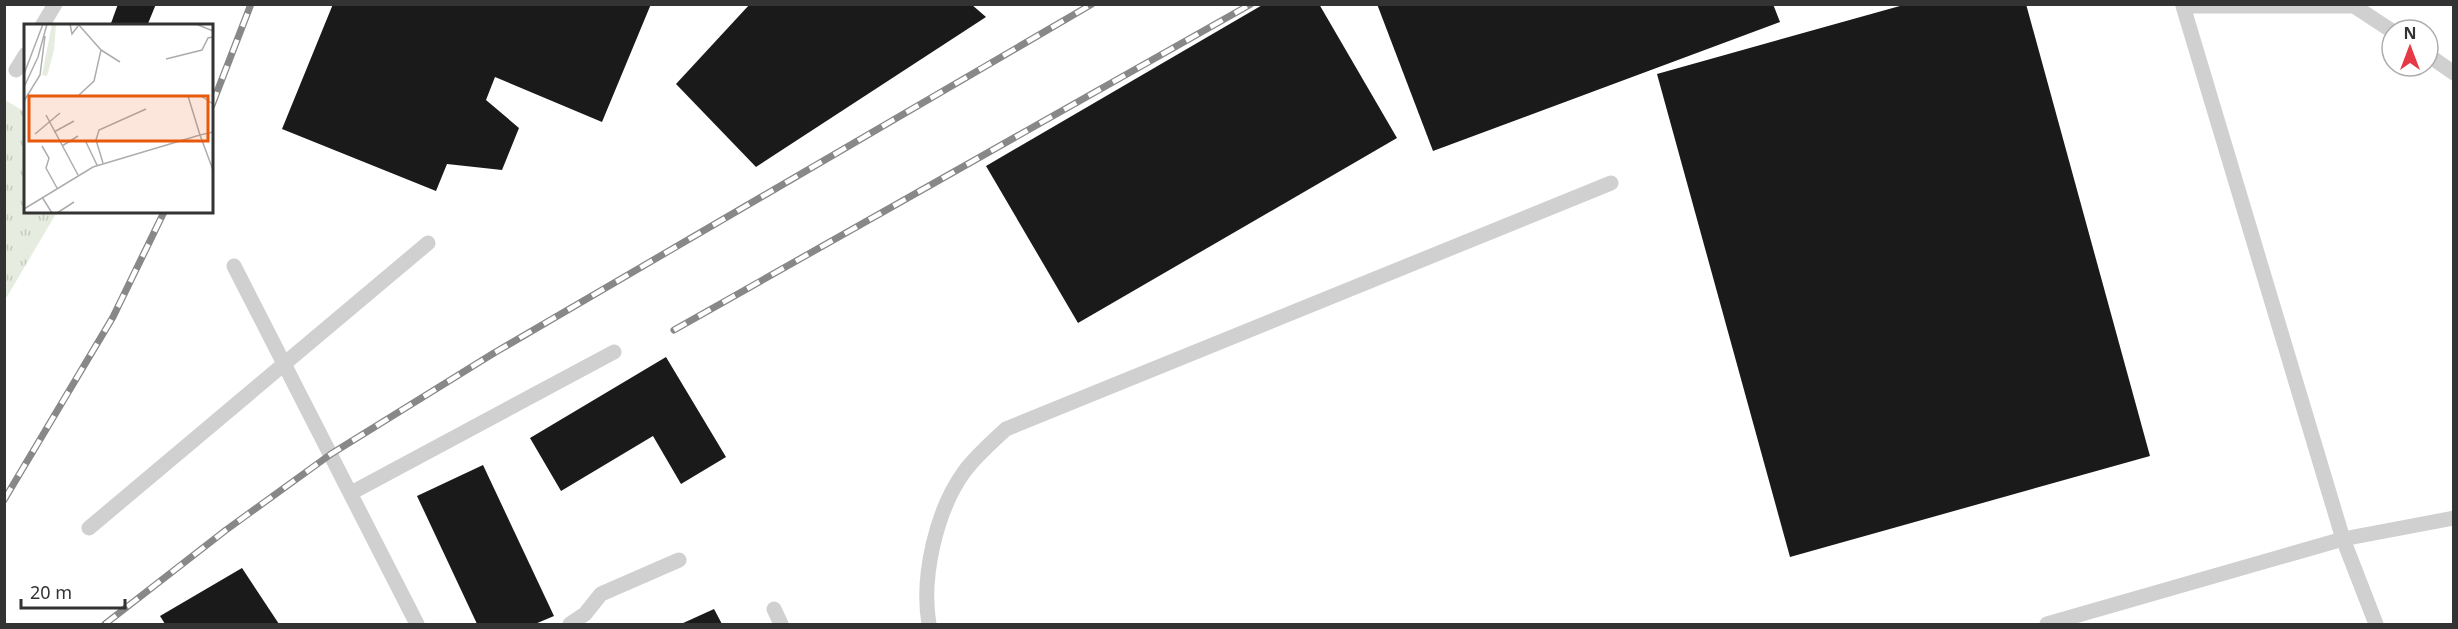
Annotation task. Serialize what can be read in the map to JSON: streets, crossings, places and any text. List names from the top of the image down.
{
  "scale_bar": "20 m",
  "north": "top"
}
